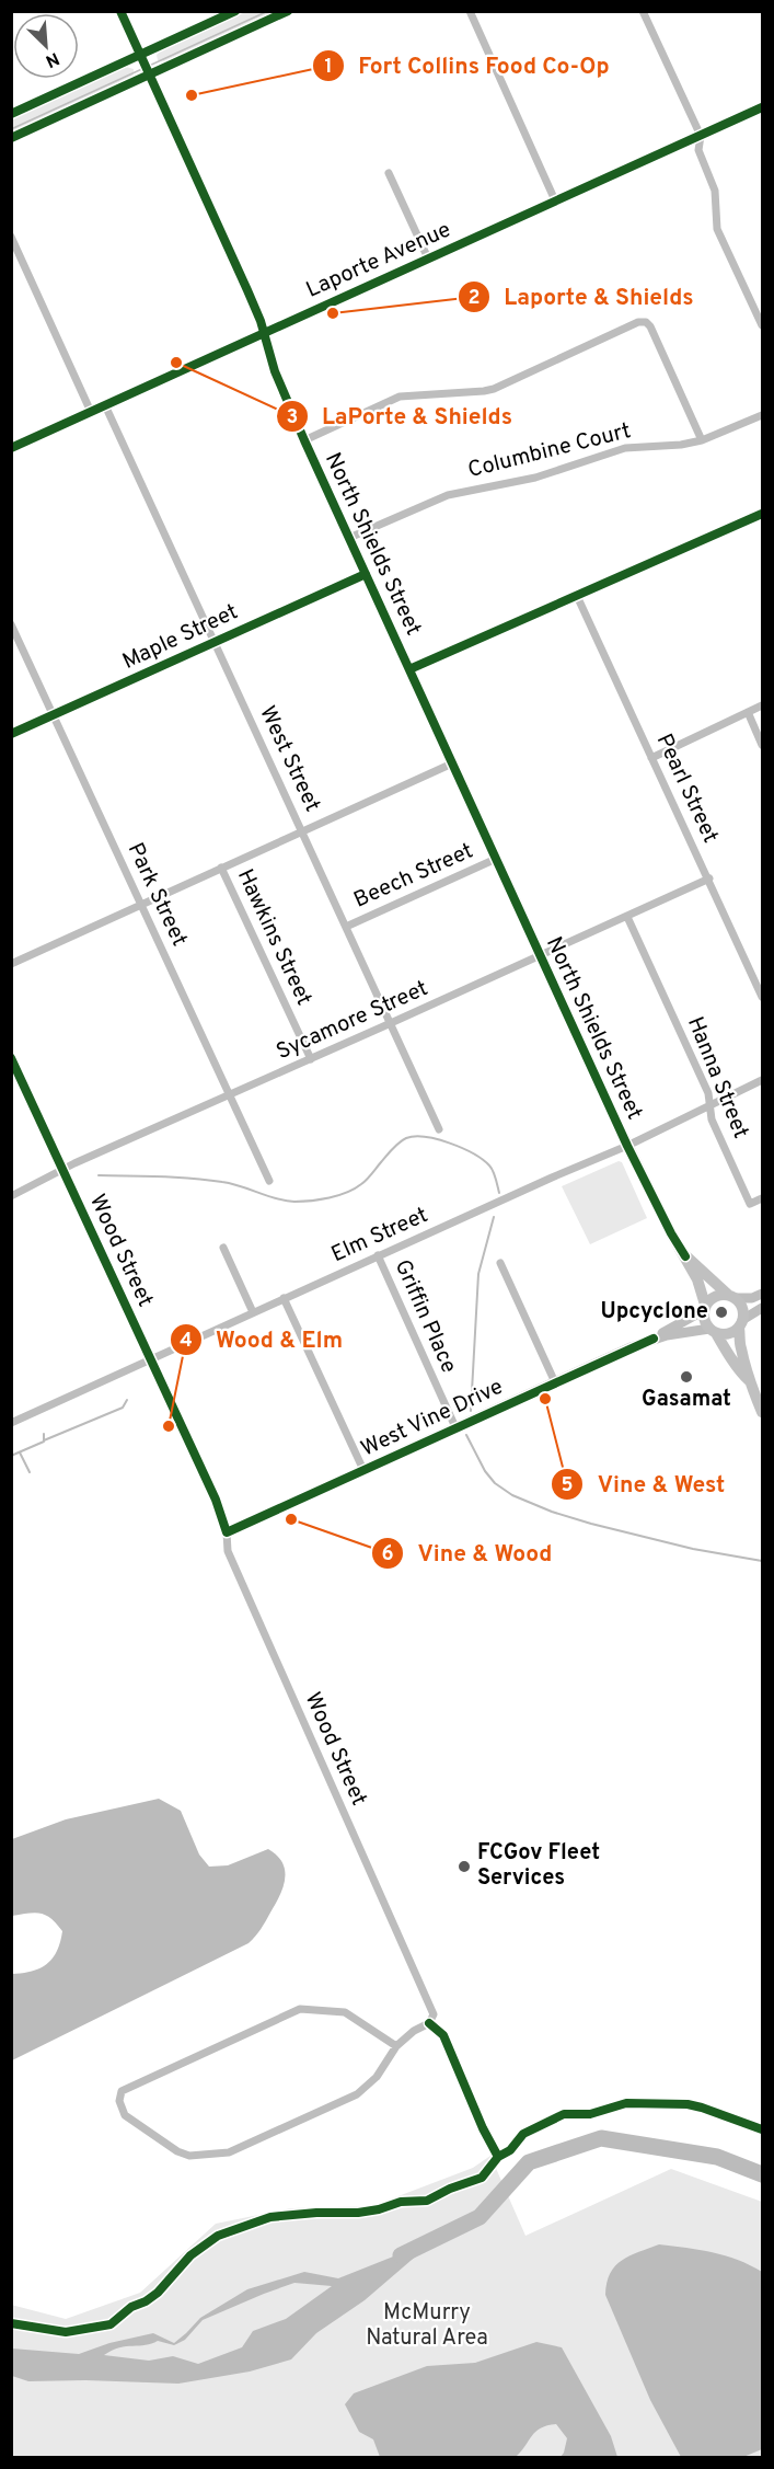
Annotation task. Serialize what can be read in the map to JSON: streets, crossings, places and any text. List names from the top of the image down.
{
  "streets": {
    "main road": ["North Shields Street"],
    "street": [
      "Laporte Avenue",
      "Columbine Court",
      "Maple Street",
      "West Street",
      "Pearl Street",
      "Beech Street",
      "Park Street",
      "Hawkins Street",
      "Sycamore Street",
      "Hanna Street",
      "Elm Street",
      "Wood Street",
      "Griffin Place",
      "West Vine Drive"
    ]
  },
  "crossings": [
    ["Laporte Avenue", "North Shields Street"],
    ["Laporte Avenue", "West Street"],
    ["Columbine Court", "North Shields Street"],
    ["North Shields Street", "Maple Street"],
    ["North Shields Street", "Beech Street"],
    ["North Shields Street", "Sycamore Street"],
    ["North Shields Street", "Elm Street"],
    ["North Shields Street", "West Vine Drive"],
    ["Maple Street", "West Street"],
    ["Maple Street", "Park Street"],
    ["West Street", "Beech Street"],
    ["West Street", "Sycamore Street"],
    ["Pearl Street", "Sycamore Street"],
    ["Park Street", "Sycamore Street"],
    ["Hawkins Street", "Sycamore Street"],
    ["Sycamore Street", "Hanna Street"],
    ["Sycamore Street", "Wood Street"],
    ["Hanna Street", "Elm Street"],
    ["Elm Street", "Wood Street"],
    ["Elm Street", "Griffin Place"],
    ["Wood Street", "West Vine Drive"],
    ["Griffin Place", "West Vine Drive"]
  ],
  "parks": ["McMurry Natural Area"],
  "places": [
    "Fort Collins Food Co-Op",
    "Laporte & Shields",
    "LaPorte & Shields",
    "Upcyclone",
    "Gasamat",
    "Vine & West",
    "Wood & Elm",
    "Vine & Wood",
    "FCGov Fleet Services"
  ],
  "north": "bottom right"
}
